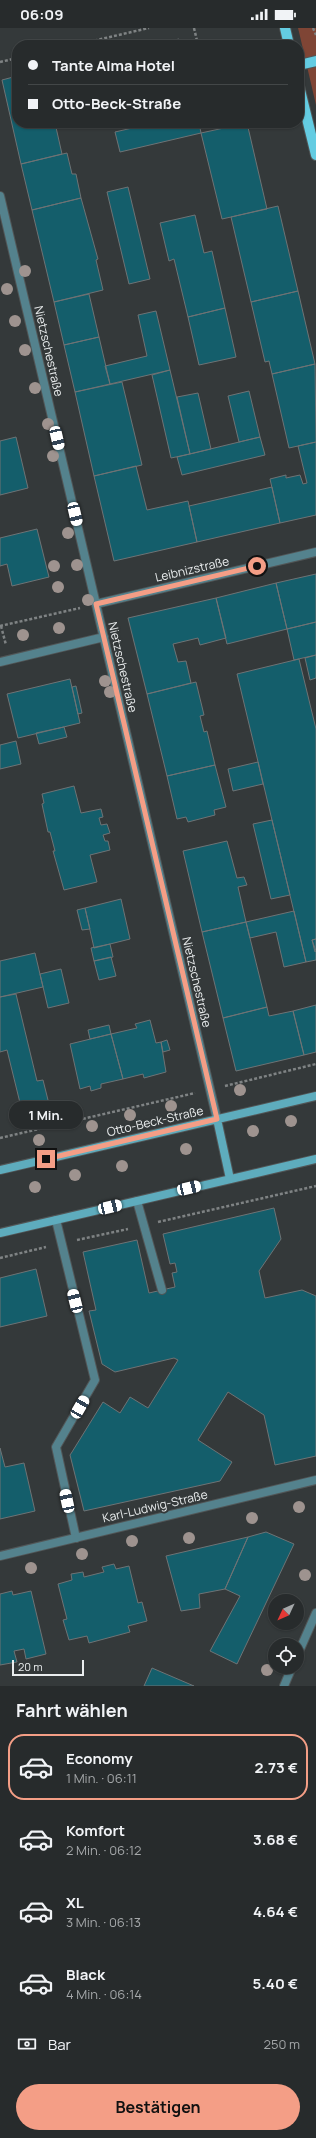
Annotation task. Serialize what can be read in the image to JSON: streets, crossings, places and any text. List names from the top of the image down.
{
  "streets": {
    "street": [
      "Nietzschestraße",
      "Leibnizstraße",
      "Otto-Beck-Straße",
      "Karl-Ludwig-Straße"
    ]
  },
  "crossings": [
    ["Nietzschestraße", "Leibnizstraße"],
    ["Nietzschestraße", "Otto-Beck-Straße"]
  ],
  "scale_bar": "20 m",
  "north": "bottom left",
  "page": {
    "status": "06:09",
    "banner": ["Tante Alma Hotel", "Otto-Beck-Straße"],
    "bubble": "1 Min.",
    "scale": "20 m",
    "heading": "Fahrt wählen",
    "list": [
      {
        "name": "Economy",
        "note": "1 Min. · 06:11",
        "value": "2.73 €"
      },
      {
        "name": "Komfort",
        "note": "2 Min. · 06:12",
        "value": "3.68 €"
      },
      {
        "name": "XL",
        "note": "3 Min. · 06:13",
        "value": "4.64 €"
      },
      {
        "name": "Black",
        "note": "4 Min. · 06:14",
        "value": "5.40 €"
      }
    ],
    "pay": ["Bar", "250 m"],
    "buttons": "Bestätigen"
  }
}
